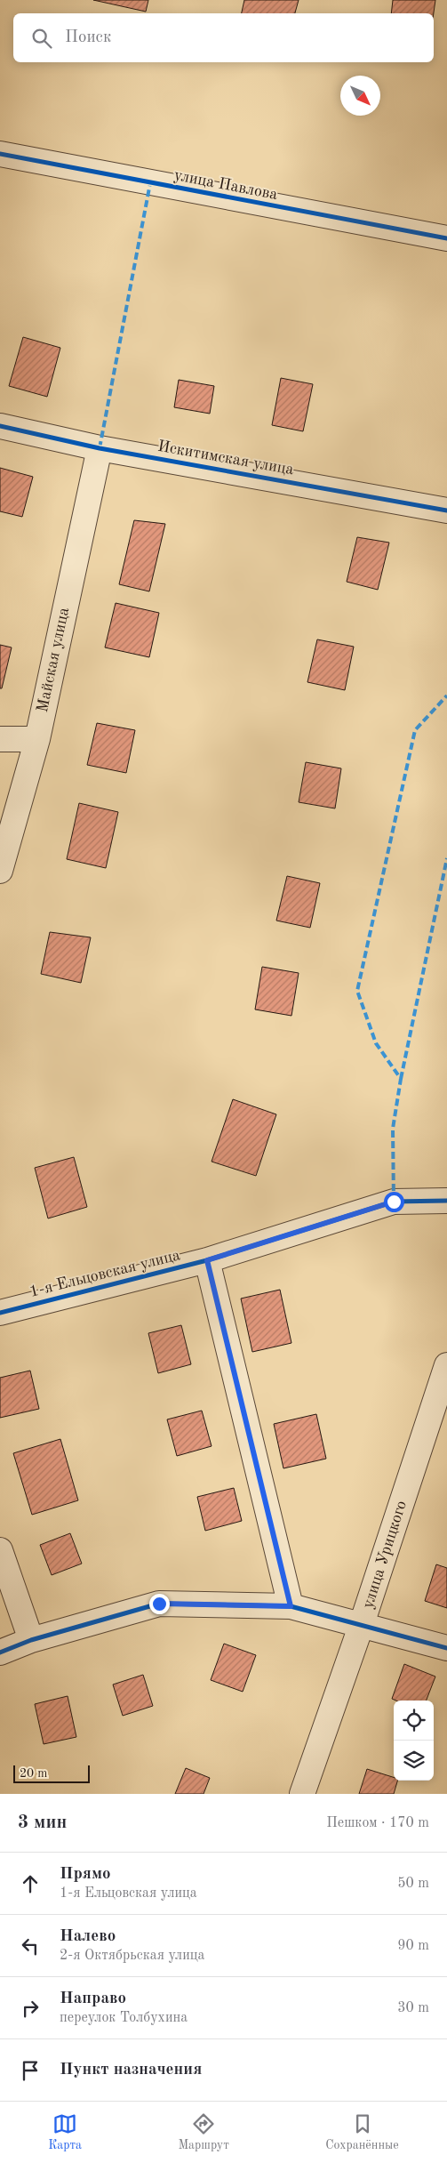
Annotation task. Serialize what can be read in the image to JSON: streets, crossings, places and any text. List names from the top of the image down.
{
  "streets": {
    "street": [
      "улица Павлова",
      "Искитимская улица",
      "Майская улица",
      "1-я Ельцовская улица",
      "улица Урицкого"
    ]
  },
  "crossings": [
    ["Искитимская улица", "Майская улица"]
  ],
  "scale_bar": "20 m",
  "north": "bottom right",
  "page": {
    "search": "Поиск",
    "scale": "20 m",
    "heading": ["3 мин", "Пешком · 170 m"],
    "list": [
      ["Прямо", "1-я Ельцовская улица", "50 m"],
      ["Налево", "2-я Октябрьская улица", "90 m"],
      ["Направо", "переулок Толбухина", "30 m"],
      "Пункт назначения"
    ],
    "nav": ["Карта", "Маршрут", "Сохранённые"]
  }
}
